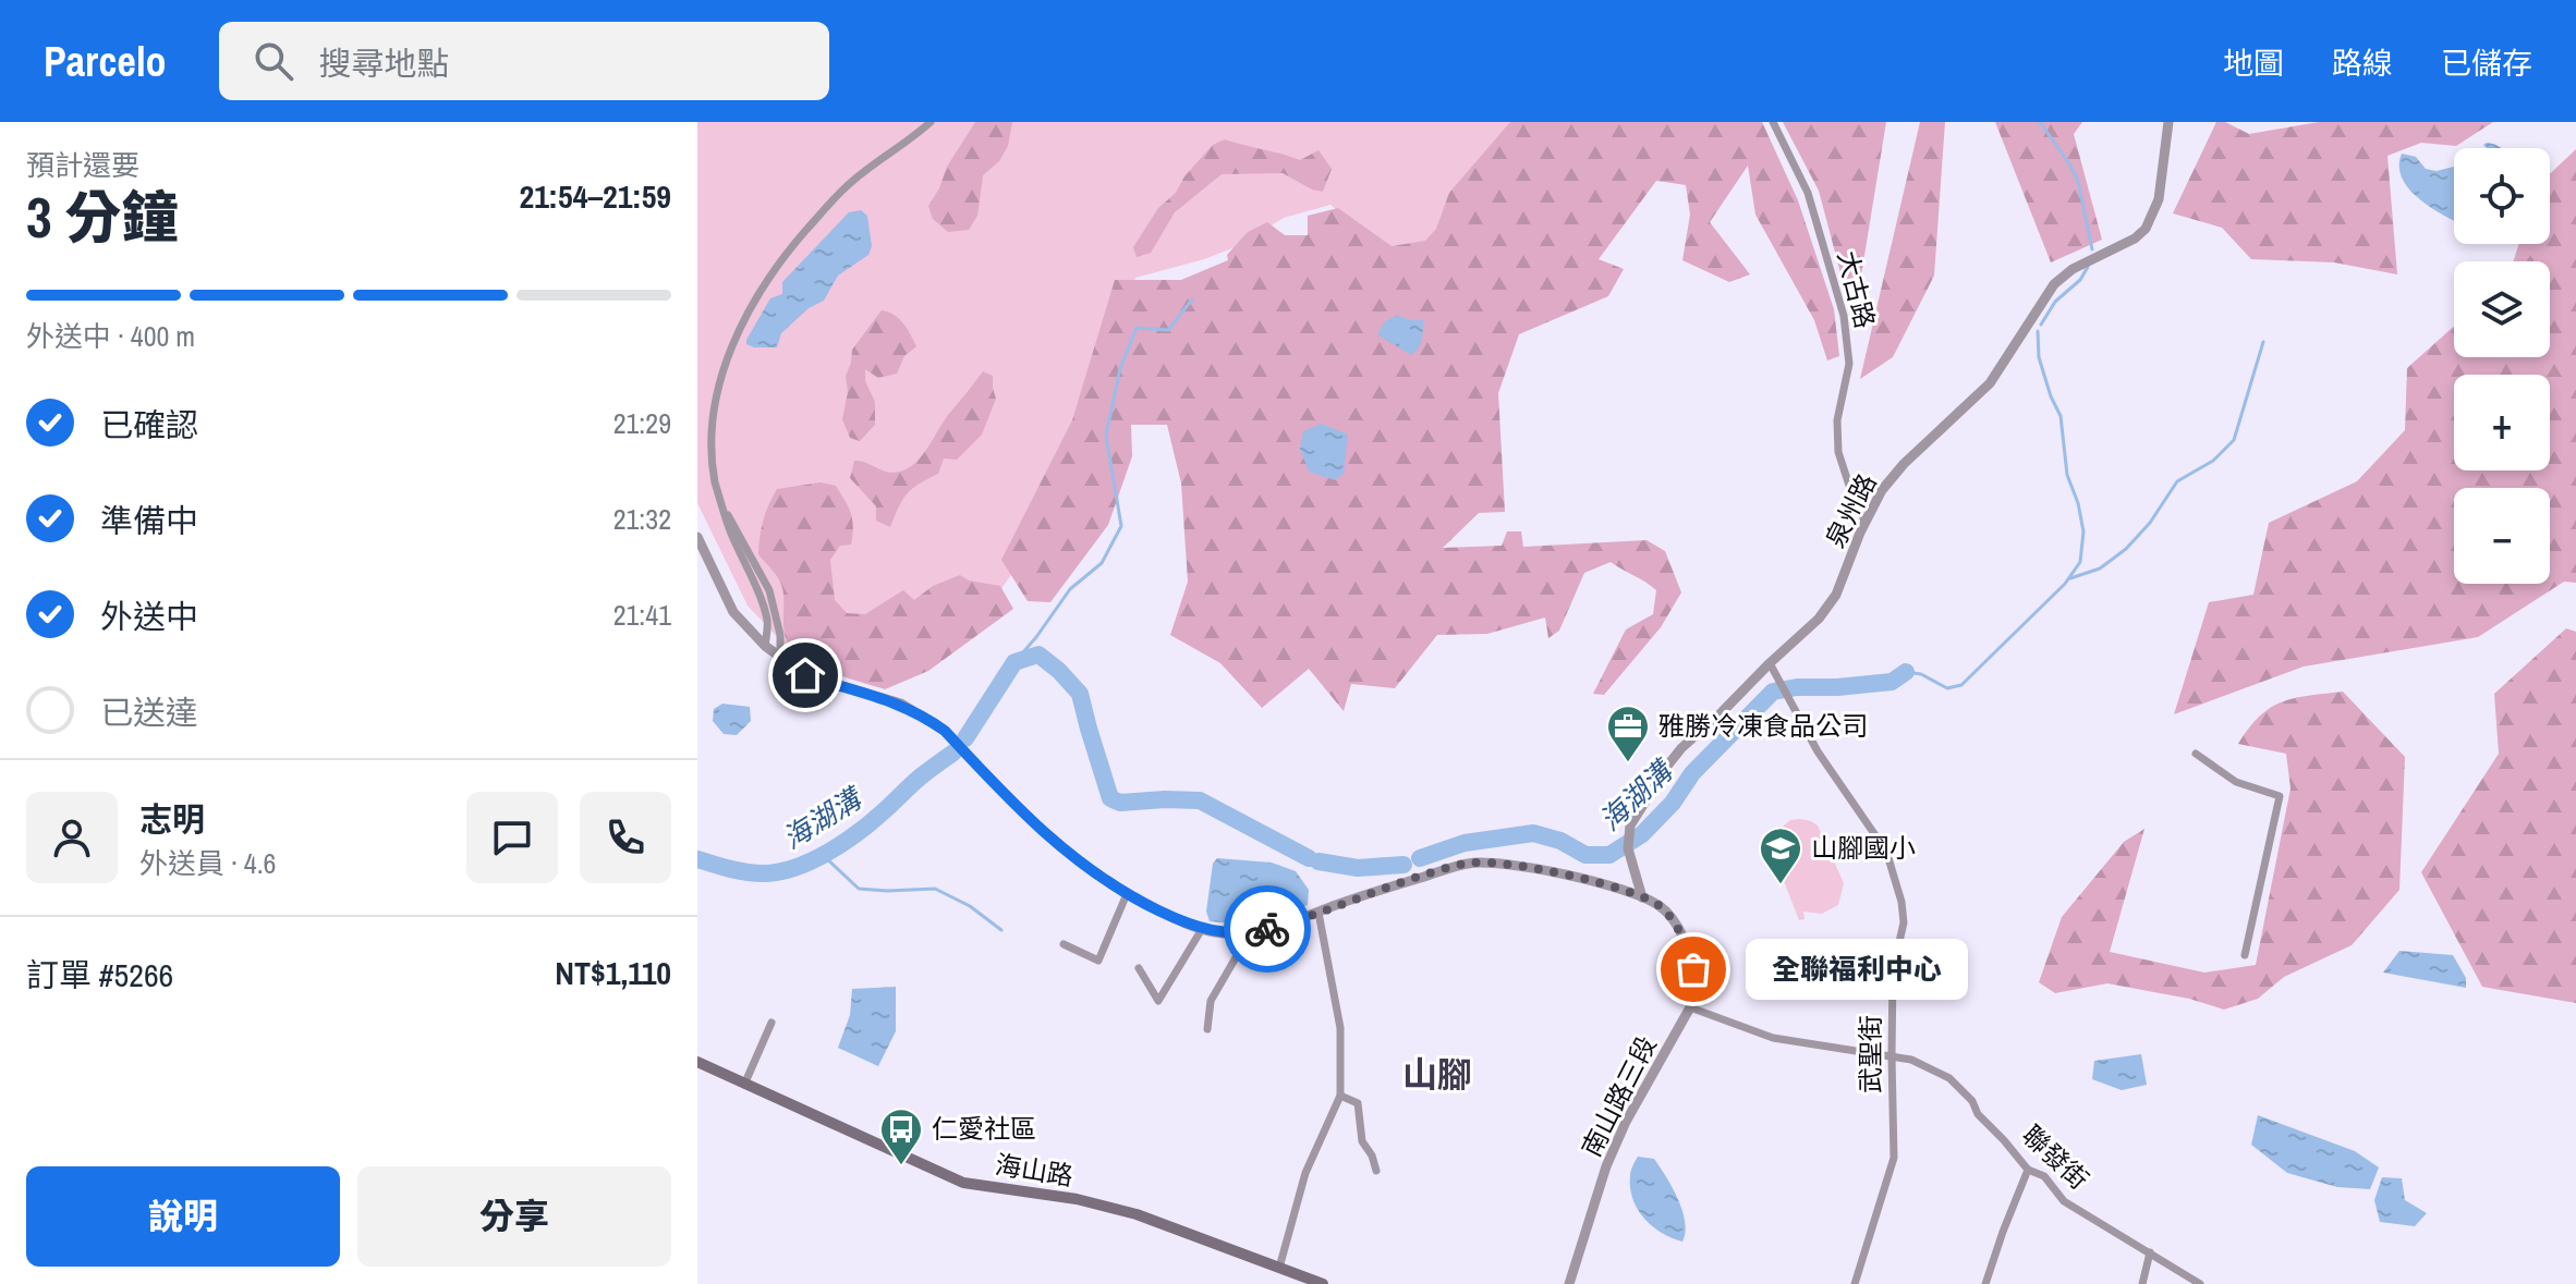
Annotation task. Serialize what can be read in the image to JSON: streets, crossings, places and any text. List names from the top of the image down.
{
  "streets": {
    "main road": ["海山路"],
    "street": [
      "大古路",
      "泉州路",
      "武聖街",
      "南山路三段",
      "聯發街"
    ]
  },
  "crossings": [
    ["大古路", "泉州路"],
    ["泉州路", "武聖街"],
    ["泉州路", "南山路三段"],
    ["武聖街", "聯發街"],
    ["南山路三段", "聯發街"]
  ],
  "districts": ["山腳"],
  "water": ["海湖溝"],
  "places": {
    "office": ["雅勝冷凍食品公司"],
    "school or university": ["山腳國小"],
    "other": ["全聯福利中心"],
    "bus stop": ["仁愛社區"]
  },
  "page": {
    "header": "Parcelo",
    "search": "搜尋地點",
    "nav": ["地圖", "路線", "已儲存"],
    "heading": ["3 分鐘", "預計還要", "21:54–21:59"],
    "panel": [
      "志明",
      "外送員 · 4.6",
      "訂單 #5266",
      "NT$1,110"
    ],
    "map_buttons": ["+", "−"],
    "bar": "外送中 · 400 m",
    "list": [
      ["已確認", "21:29"],
      ["準備中", "21:32"],
      ["外送中", "21:41"],
      "已送達"
    ],
    "bubble": "全聯福利中心",
    "buttons": ["說明", "分享"]
  }
}
